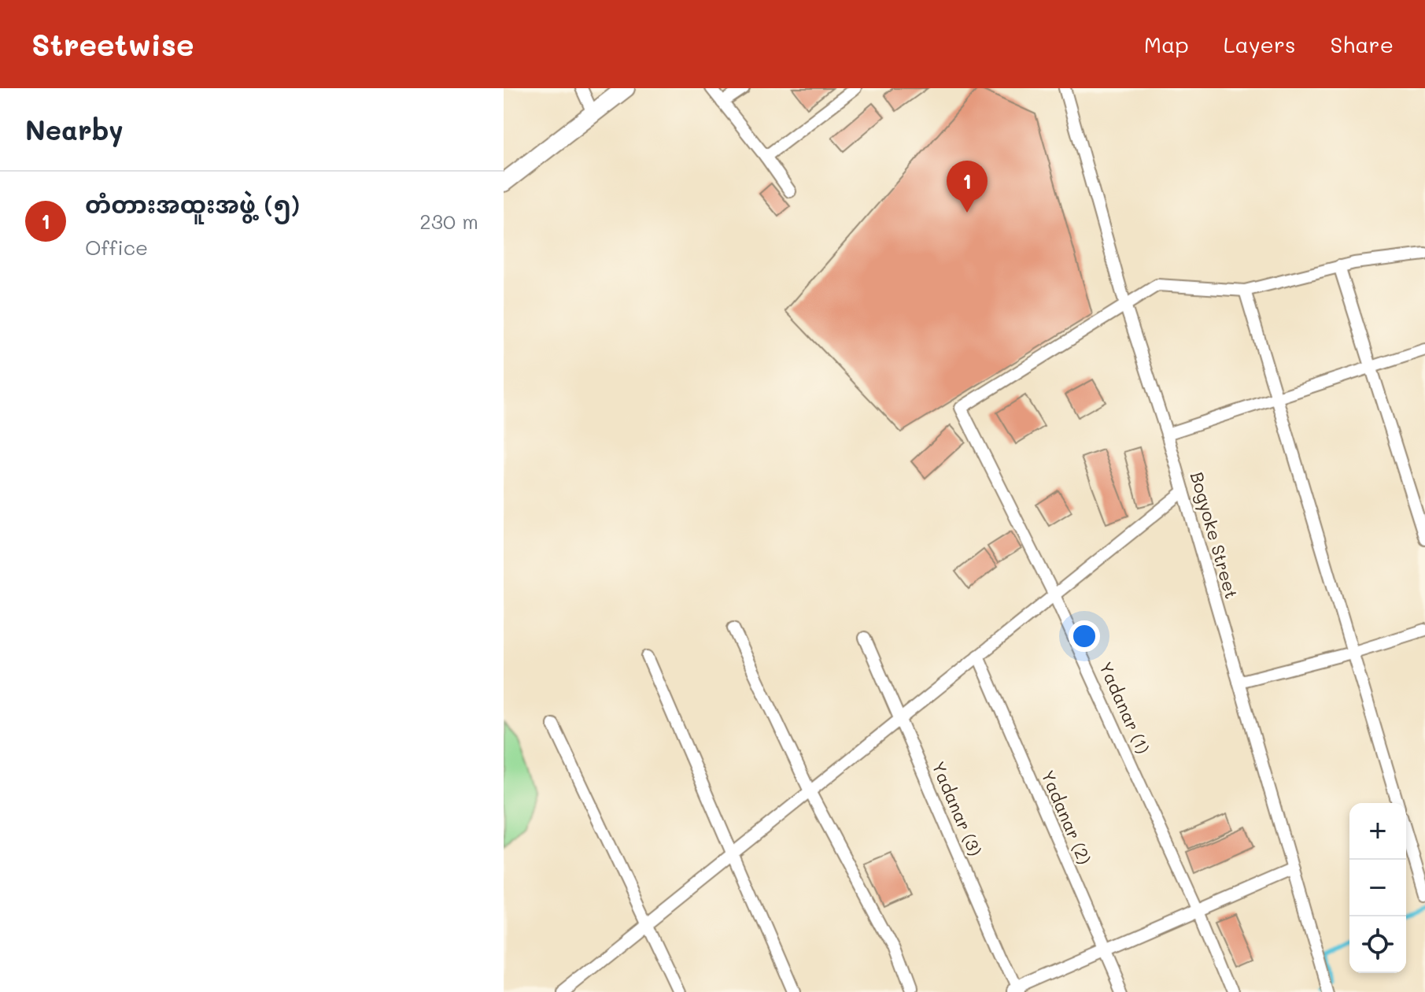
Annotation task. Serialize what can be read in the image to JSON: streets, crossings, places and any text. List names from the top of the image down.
{
  "streets": {
    "street": [
      "Bogyoke Street",
      "Yadanar (1)",
      "Yadanar (3)",
      "Yadanar (2)"
    ]
  },
  "crossings": [
    ["Bogyoke Street", "Yadanar (1)"]
  ],
  "page": {
    "header": "Streetwise",
    "nav": ["Map", "Layers", "Share"],
    "heading": "Nearby",
    "pins": "1",
    "list": [
      {
        "mark": "1",
        "name": "တံတားအထူးအဖွဲ့ (၅)",
        "note": "Office",
        "value": "230 m"
      }
    ],
    "map_buttons": ["+", "−"]
  }
}
